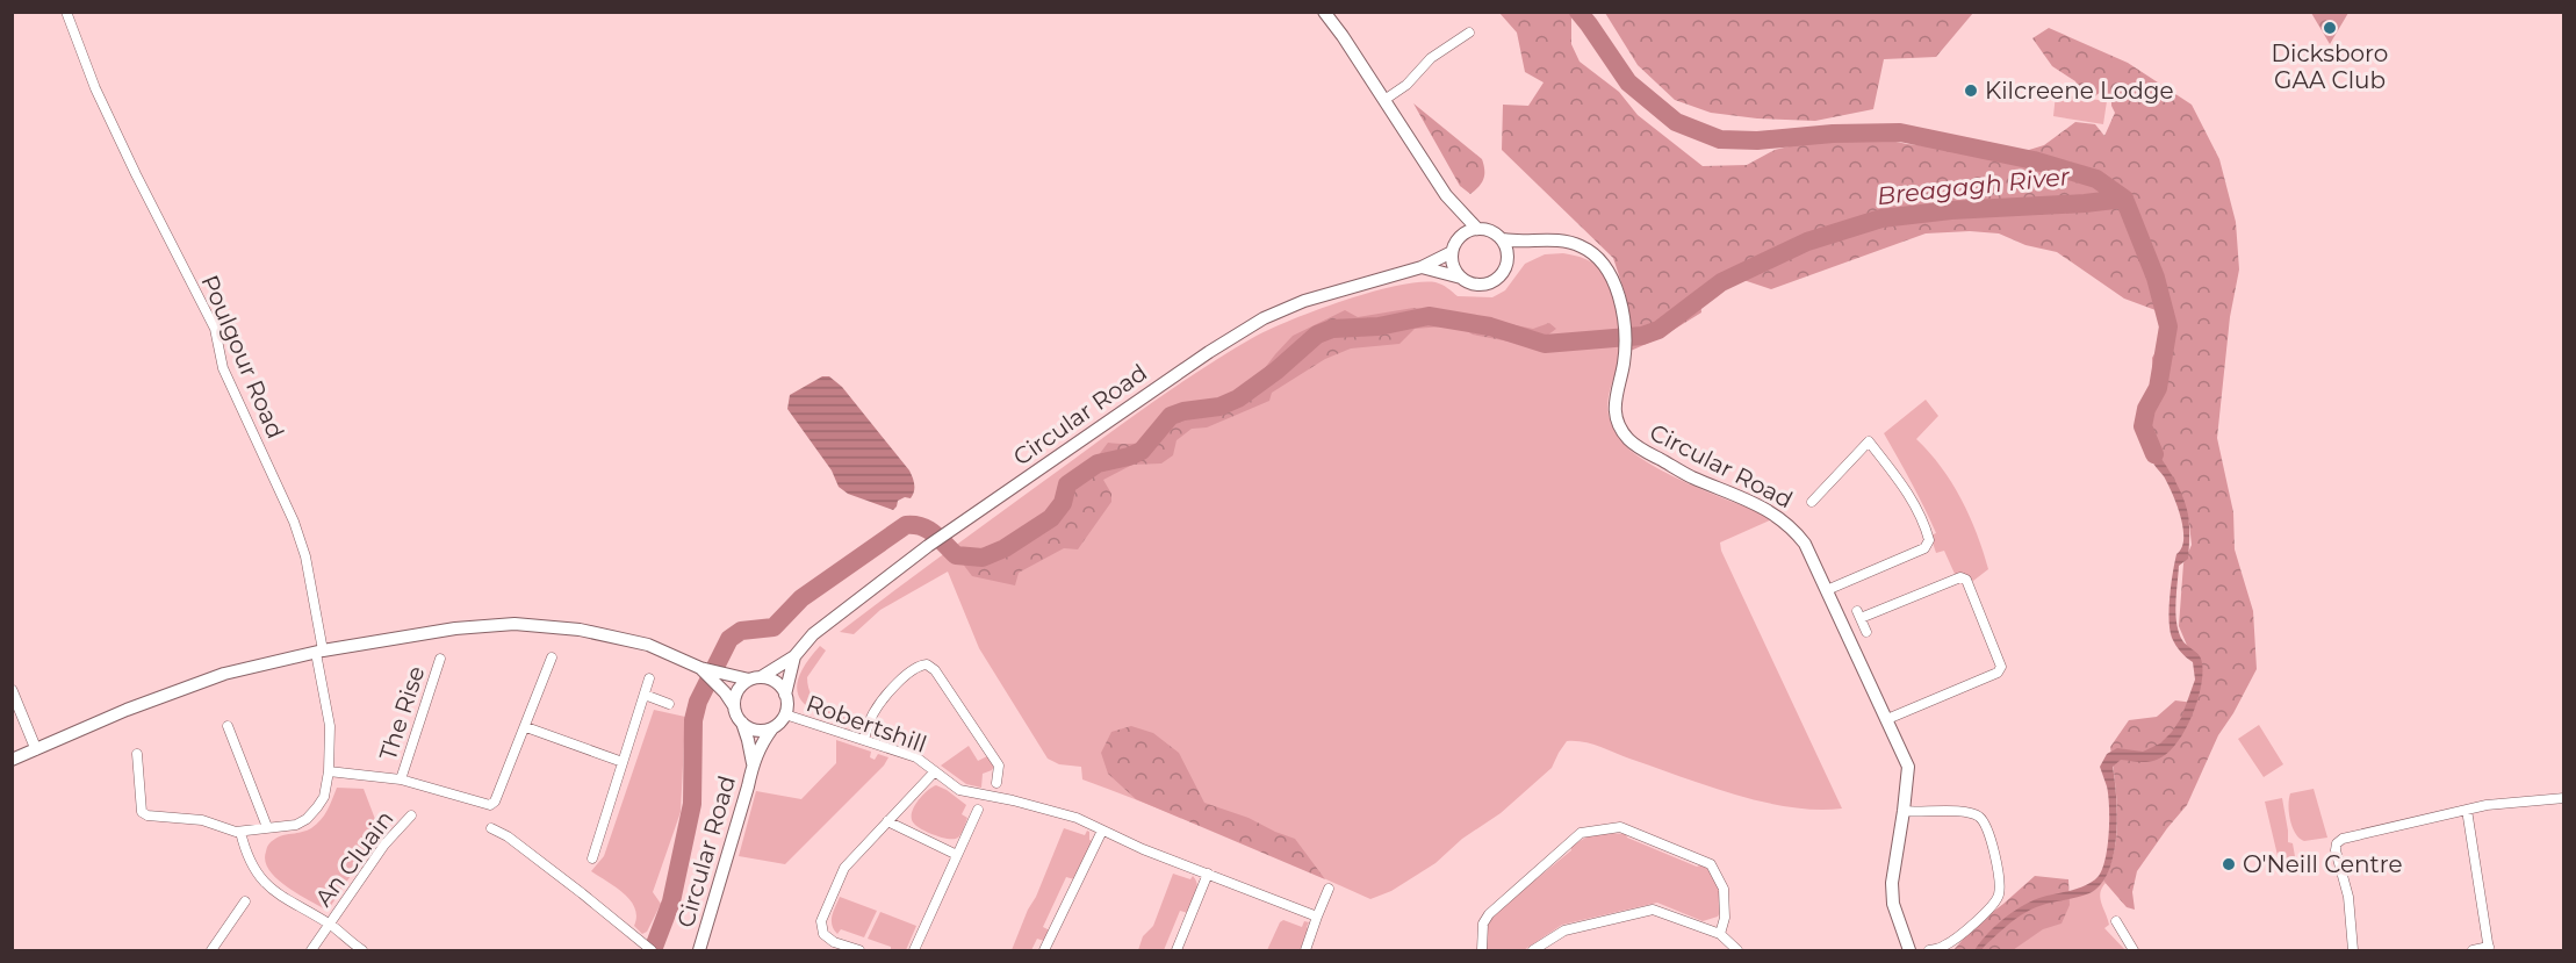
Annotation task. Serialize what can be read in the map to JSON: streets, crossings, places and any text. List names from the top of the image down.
{
  "streets": {
    "main road": ["Circular Road"],
    "street": [
      "Poulgour Road",
      "The Rise",
      "Robertshill",
      "An Cluain"
    ]
  },
  "crossings": [
    ["Poulgour Road", "An Cluain"],
    ["Circular Road", "Robertshill"]
  ],
  "water": ["Breagagh River"],
  "places": ["Dicksboro GAA Club", "Kilcreene Lodge", "O'Neill Centre"]
}
